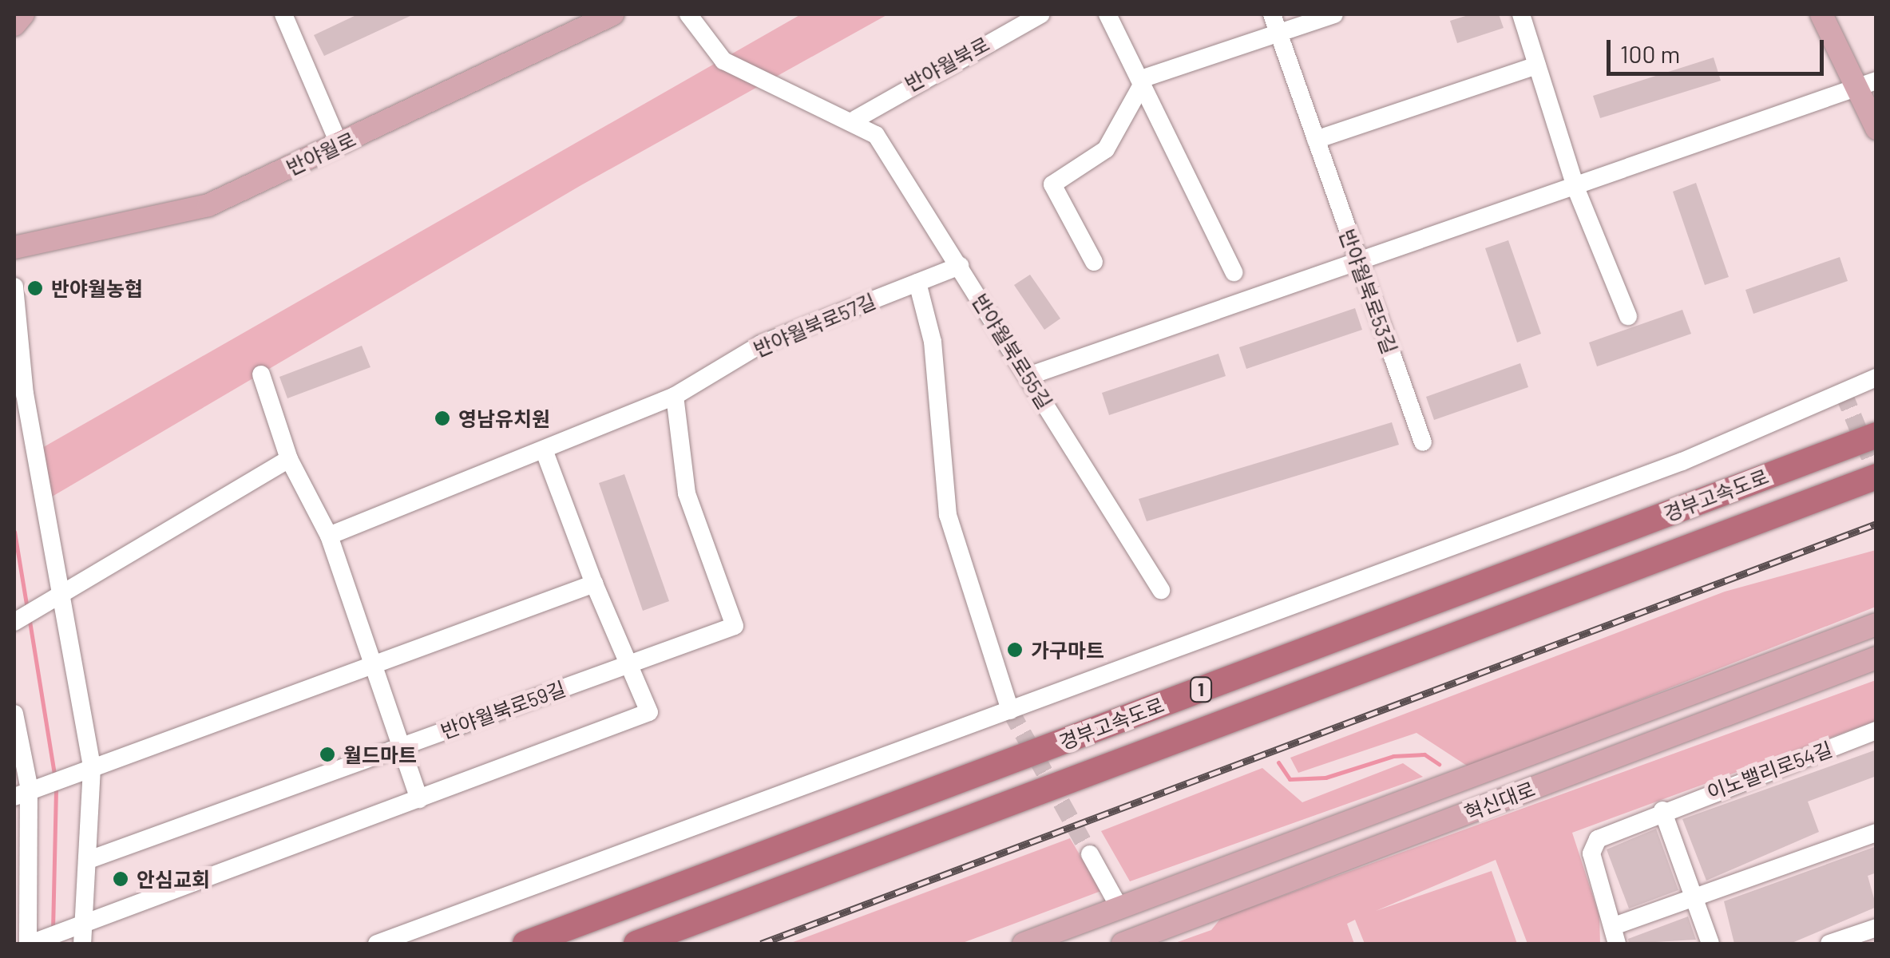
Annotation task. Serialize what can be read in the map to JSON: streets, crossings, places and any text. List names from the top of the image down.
{
  "streets": {
    "highway": ["경부고속도로", "1"],
    "main road": ["반야월로", "혁신대로"],
    "street": [
      "반야월북로",
      "반야월북로53길",
      "반야월북로57길",
      "반야월북로55길",
      "반야월북로59길",
      "이노밸리로54길"
    ]
  },
  "crossings": [
    ["반야월북로", "반야월북로55길"],
    ["반야월북로57길", "반야월북로55길"],
    ["반야월북로57길", "반야월북로59길"]
  ],
  "places": [
    "반야월농협",
    "영남유치원",
    "가구마트",
    "월드마트",
    "안심교회"
  ],
  "scale_bar": "100 m"
}
